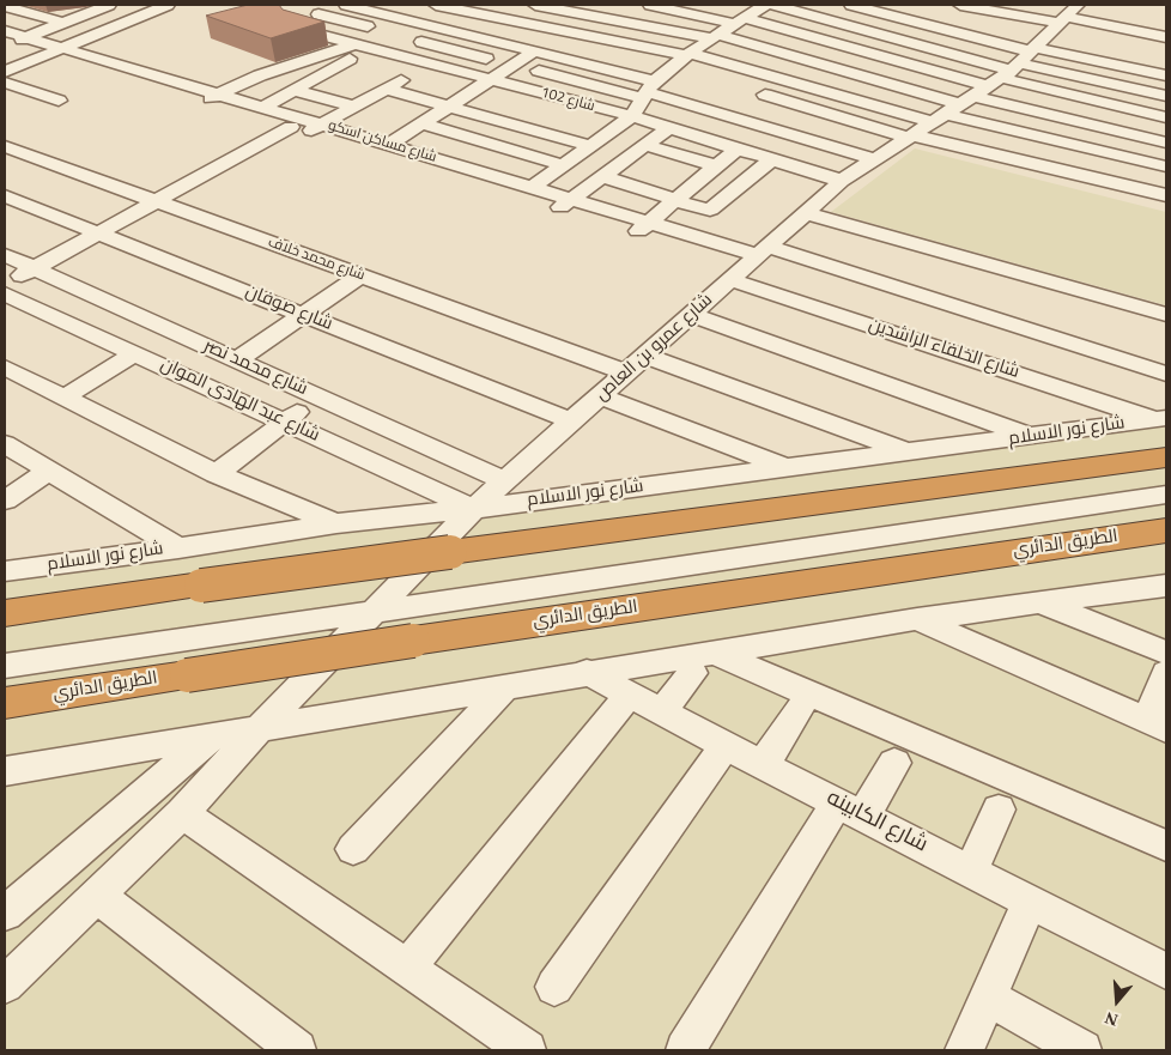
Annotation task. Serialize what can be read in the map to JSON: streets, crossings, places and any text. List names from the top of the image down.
{
  "streets": {
    "highway": ["الطريق الدائري"],
    "street": [
      "شارع 102",
      "شارع مساكن اسكو",
      "شارع محمد خلاف",
      "شارع صوفان",
      "شارع عمرو بن العاص",
      "شارع الخلفاء الراشدين",
      "شارع محمد نصر",
      "شارع عبد الهادى الموان",
      "شارع نور الاسلام",
      "شارع الكابينه"
    ]
  },
  "crossings": [
    ["شارع 102", "شارع عمرو بن العاص"],
    ["شارع مساكن اسكو", "شارع عمرو بن العاص"],
    ["شارع محمد خلاف", "شارع عمرو بن العاص"],
    ["شارع صوفان", "شارع عمرو بن العاص"],
    ["شارع عمرو بن العاص", "شارع الخلفاء الراشدين"],
    ["شارع عمرو بن العاص", "شارع محمد نصر"],
    ["شارع عمرو بن العاص", "شارع عبد الهادى الموان"],
    ["شارع عمرو بن العاص", "شارع نور الاسلام"],
    ["شارع الخلفاء الراشدين", "شارع نور الاسلام"],
    ["شارع عبد الهادى الموان", "شارع نور الاسلام"]
  ],
  "north": "bottom"
}
